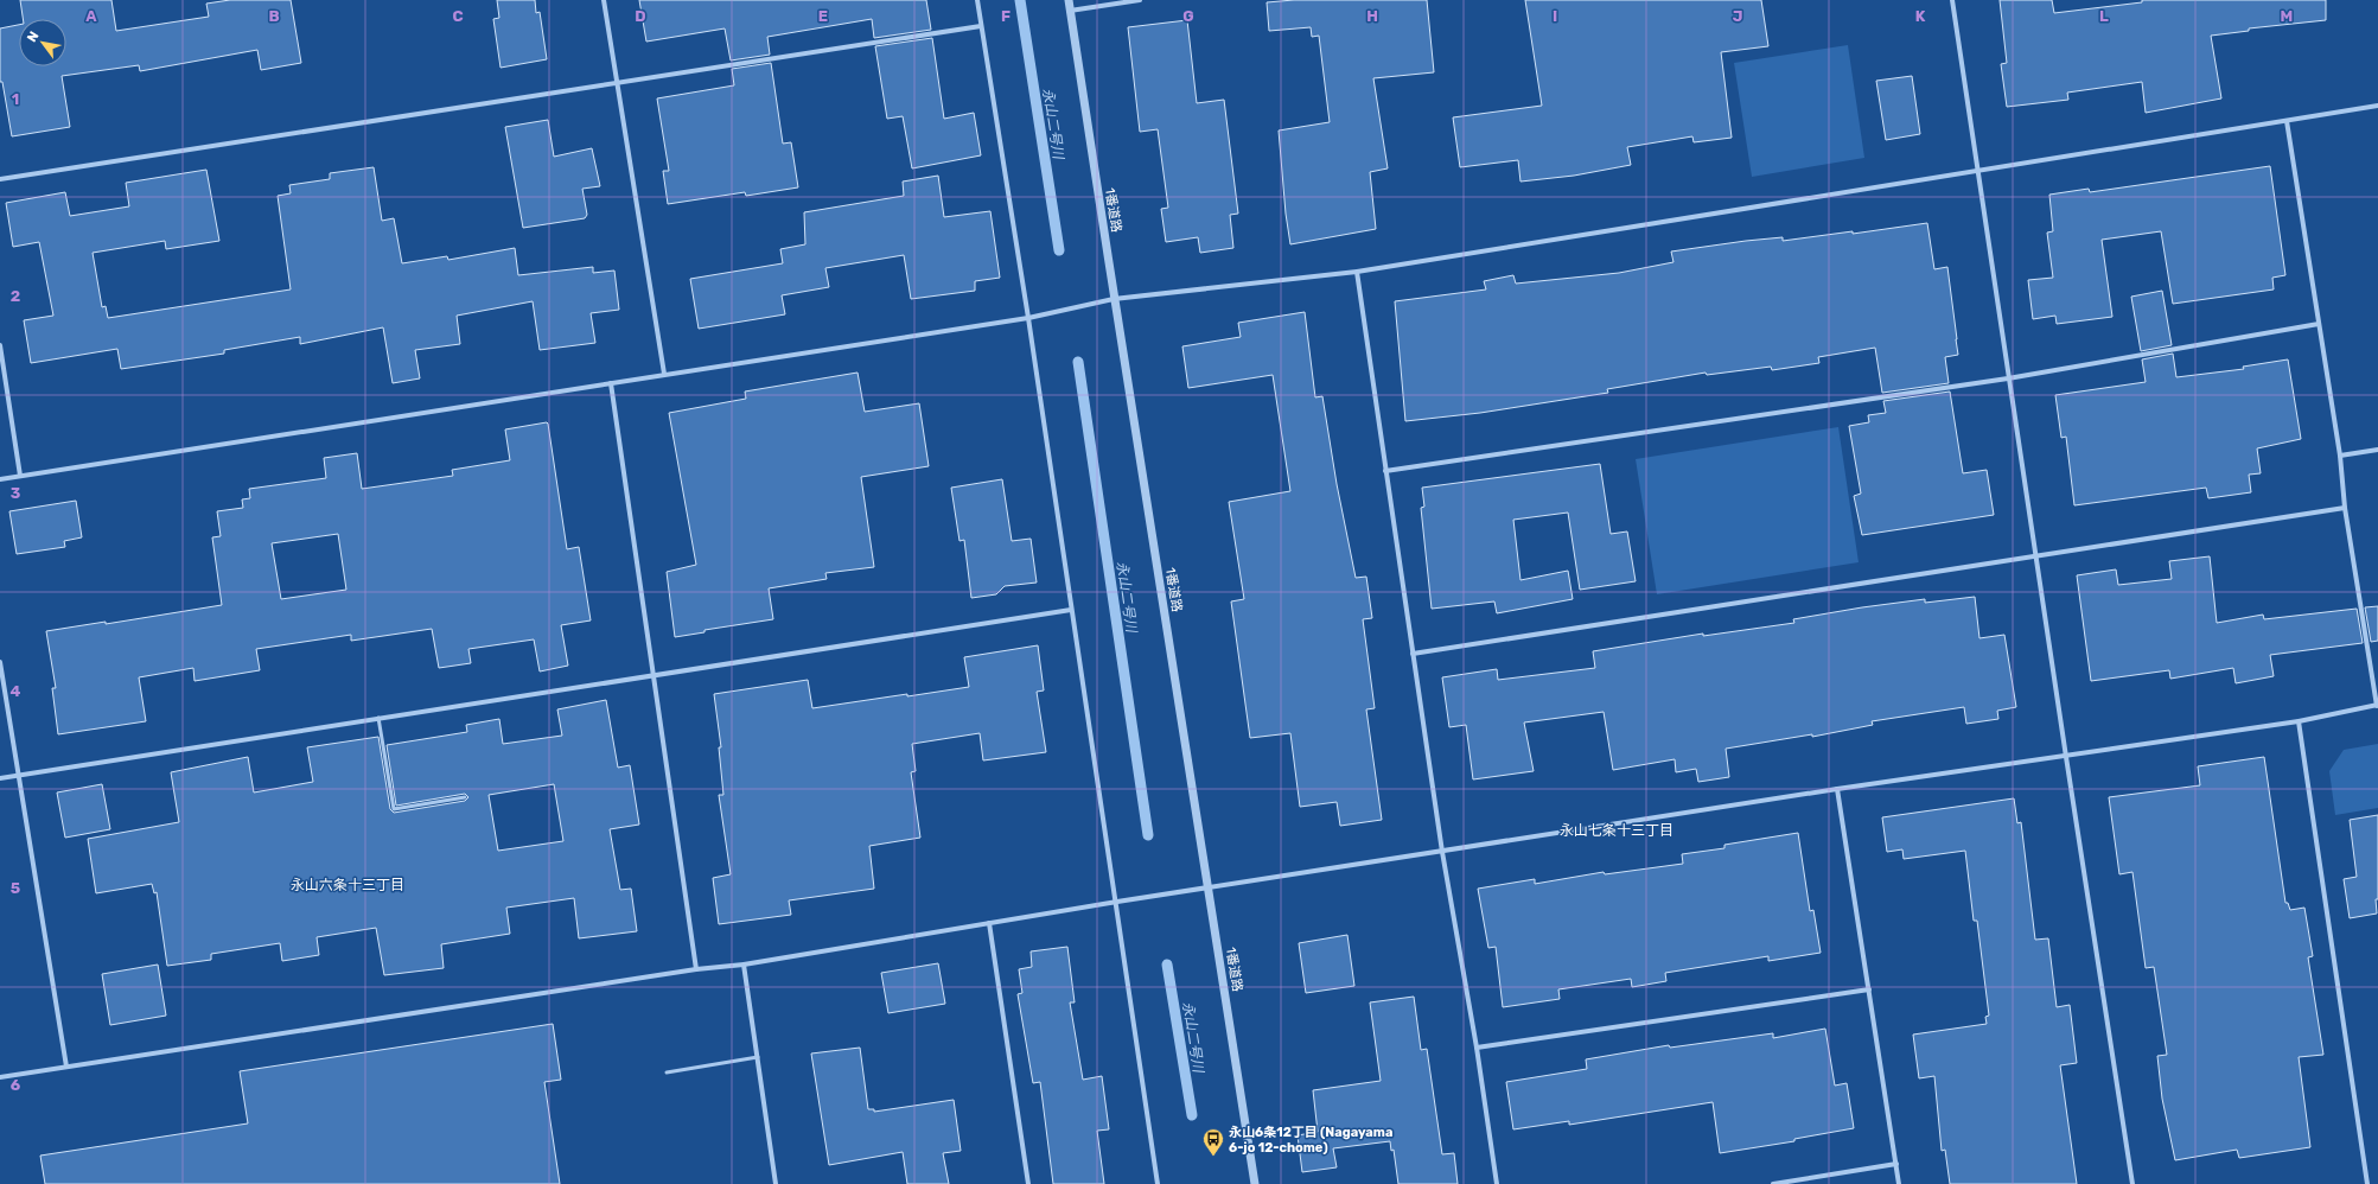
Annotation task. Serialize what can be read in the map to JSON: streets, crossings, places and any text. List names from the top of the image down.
{
  "streets": {
    "street": ["1番道路"]
  },
  "districts": ["永山七条十三丁目", "永山六条十三丁目"],
  "water": ["永山二号川"],
  "places": {
    "bus stop": ["永山6条12丁目 (Nagayama 6-jo 12-chome)"]
  },
  "north": "top left",
  "grid": {
    "columns": [
      "A",
      "B",
      "C",
      "D",
      "E",
      "F",
      "G",
      "H",
      "I",
      "J",
      "K",
      "L",
      "M"
    ],
    "rows": [
      "1",
      "2",
      "3",
      "4",
      "5",
      "6"
    ]
  }
}
